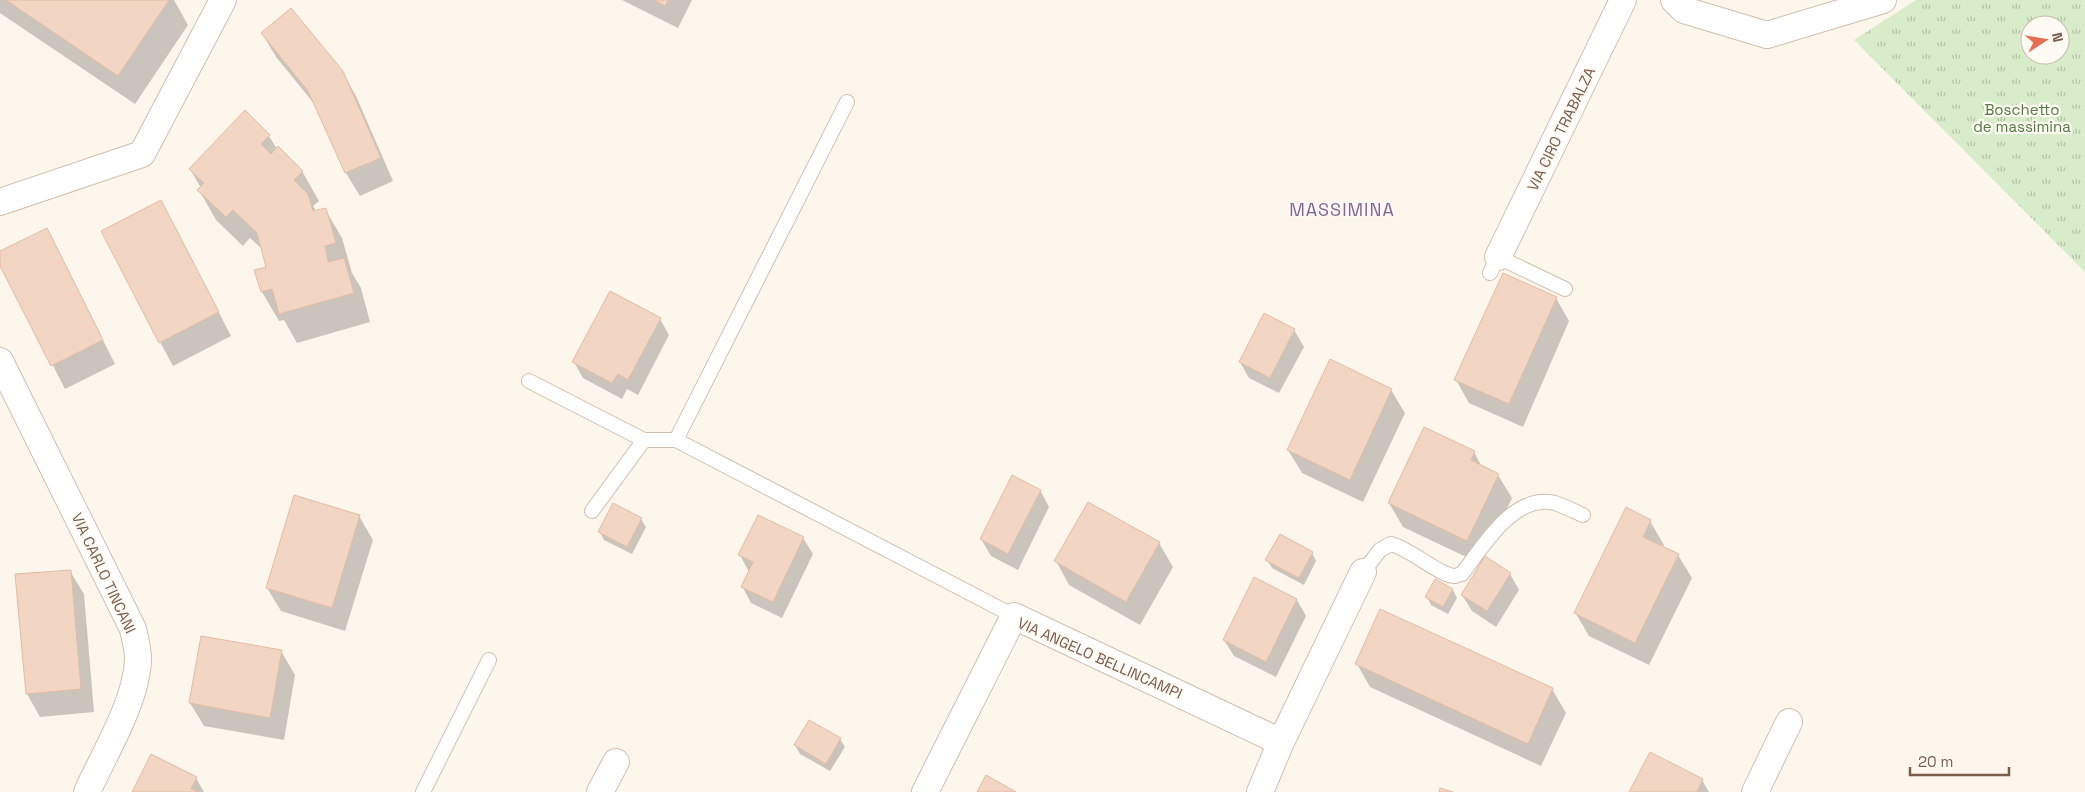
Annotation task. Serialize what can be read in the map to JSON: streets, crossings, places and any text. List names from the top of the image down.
{
  "streets": {
    "street": ["VIA CIRO TRABALZA", "VIA CARLO TINCANI", "VIA ANGELO BELLINCAMPI"]
  },
  "districts": ["MASSIMINA"],
  "parks": ["Boschetto de massimina"],
  "scale_bar": "20 m",
  "north": "right"
}
